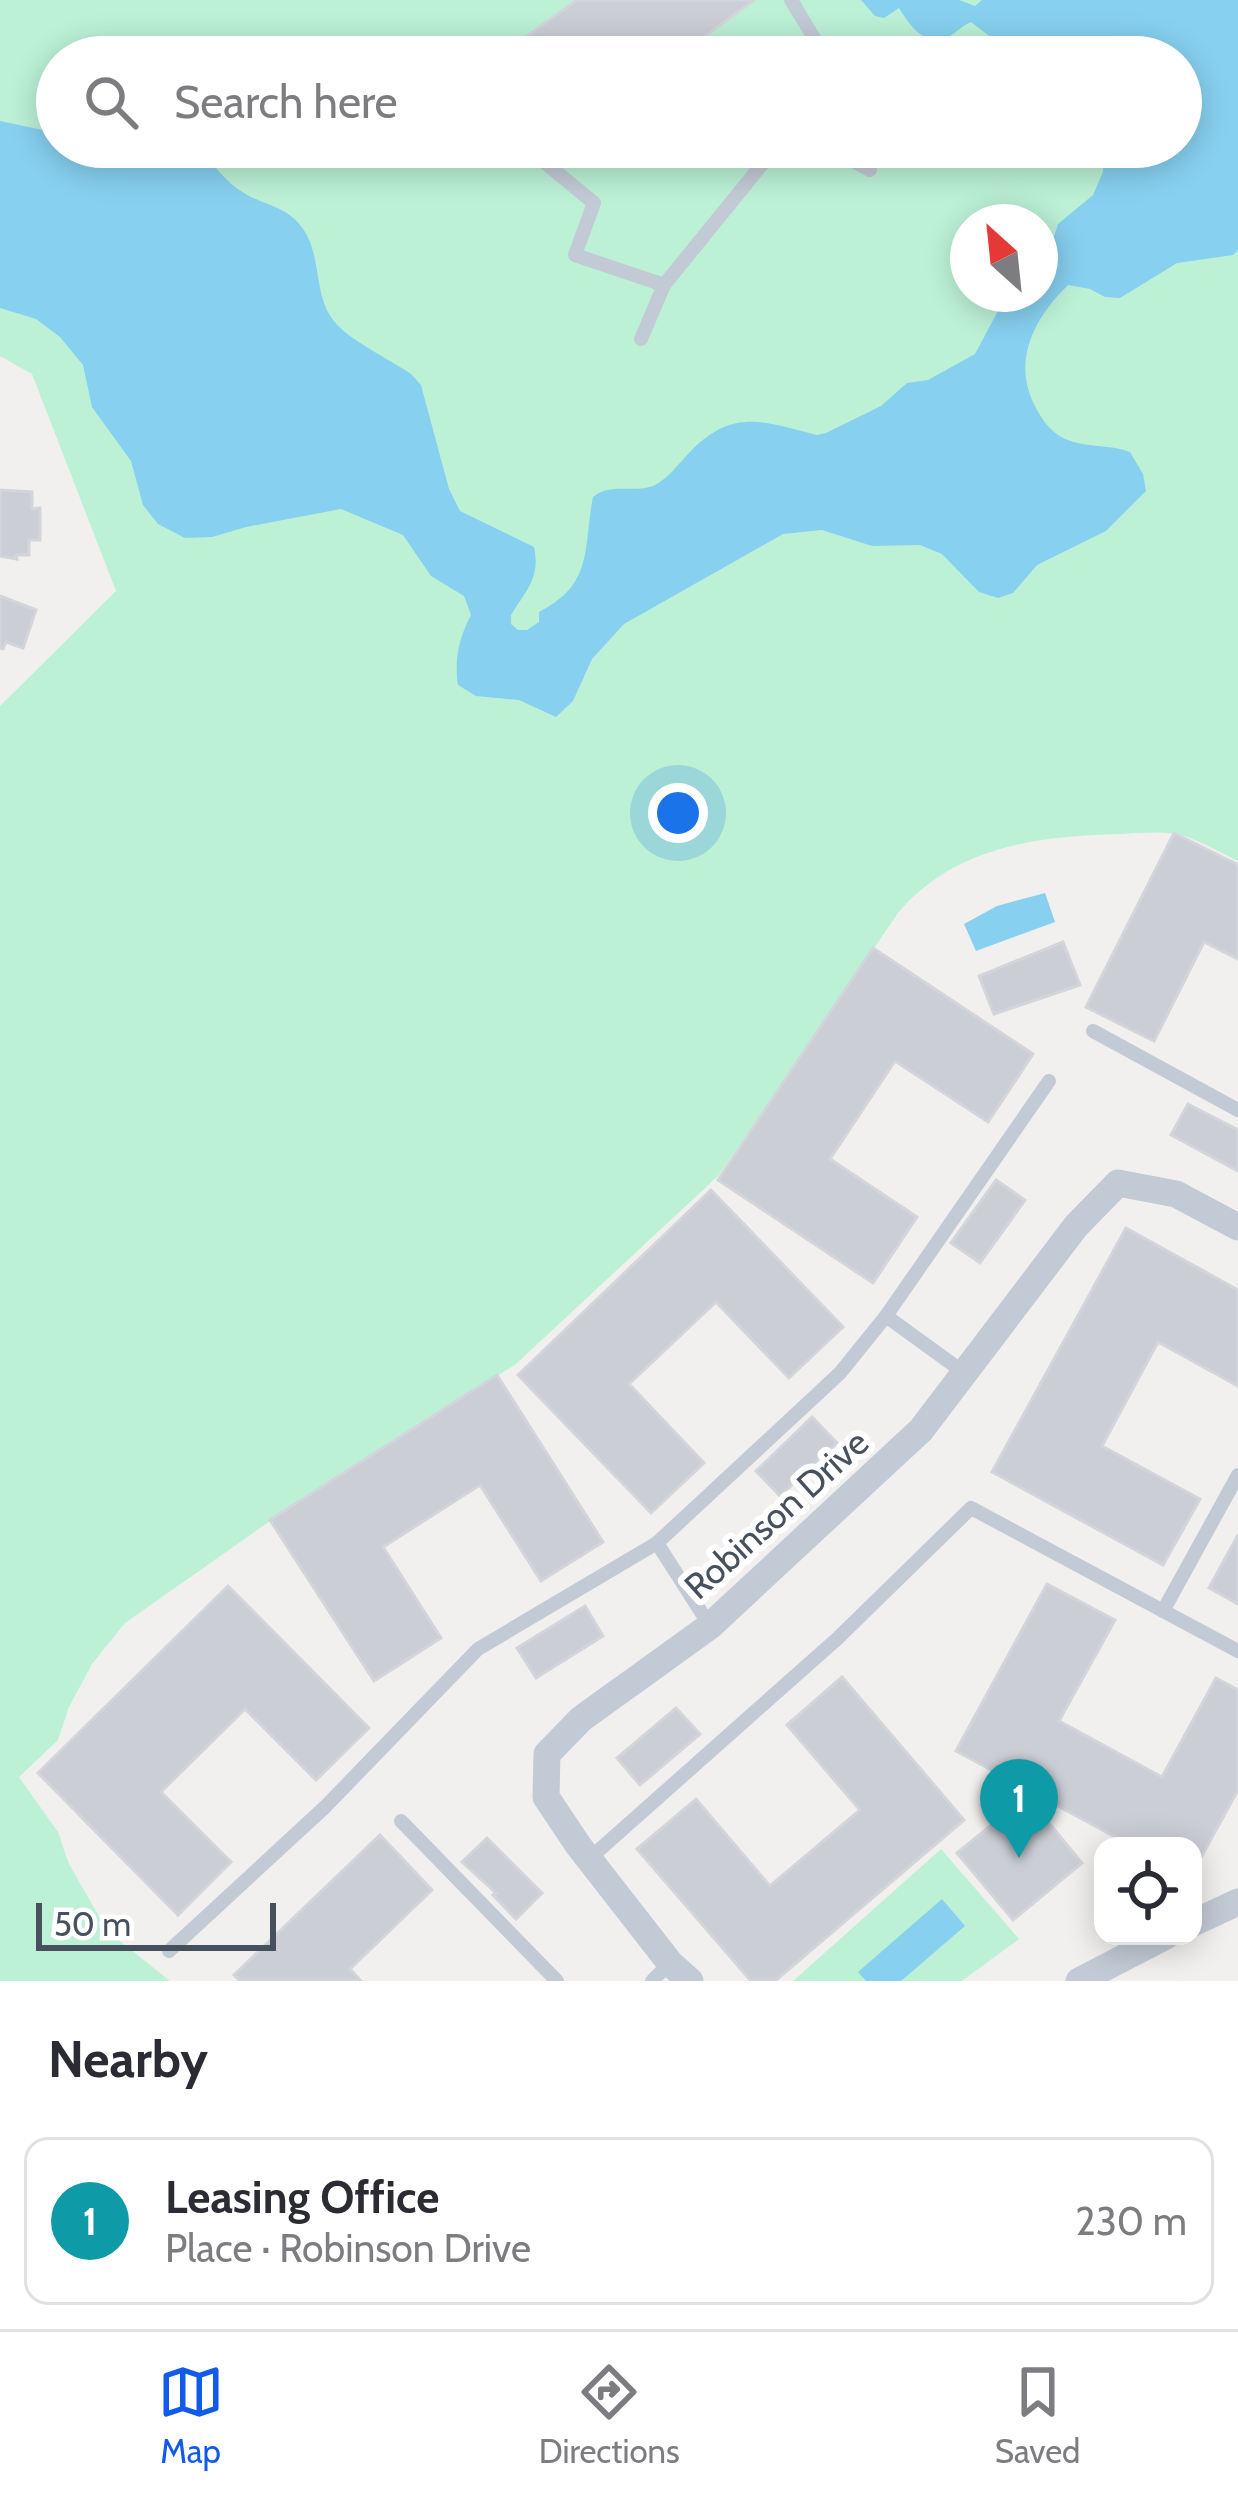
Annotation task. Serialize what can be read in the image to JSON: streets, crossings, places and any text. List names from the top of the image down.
{
  "streets": {
    "street": ["Robinson Drive"]
  },
  "scale_bar": "50 m",
  "north": "top left",
  "page": {
    "search": "Search here",
    "pins": "1",
    "scale": "50 m",
    "heading": "Nearby",
    "list": [
      {
        "mark": "1",
        "name": "Leasing Office",
        "note": "Place · Robinson Drive",
        "value": "230 m"
      }
    ],
    "nav": ["Map", "Directions", "Saved"]
  }
}
